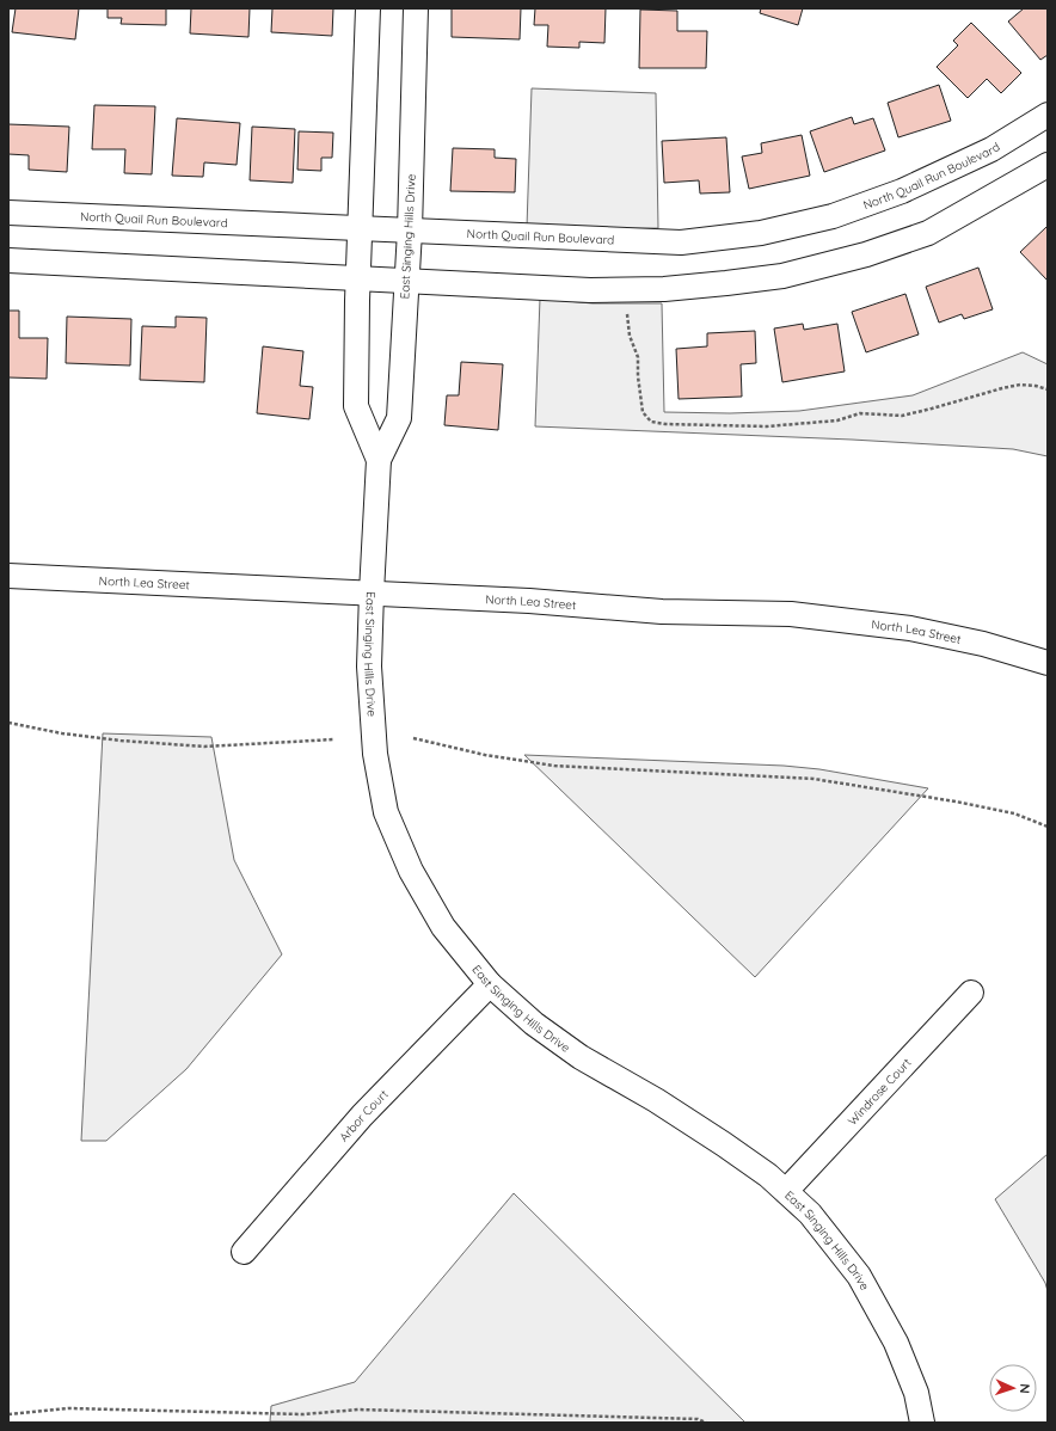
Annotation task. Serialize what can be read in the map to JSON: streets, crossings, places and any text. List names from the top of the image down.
{
  "streets": {
    "street": [
      "North Quail Run Boulevard",
      "East Singing Hills Drive",
      "North Lea Street",
      "Windrose Court",
      "Arbor Court"
    ]
  },
  "crossings": [
    ["North Quail Run Boulevard", "East Singing Hills Drive"],
    ["East Singing Hills Drive", "North Lea Street"],
    ["East Singing Hills Drive", "Windrose Court"],
    ["East Singing Hills Drive", "Arbor Court"]
  ],
  "north": "right"
}
